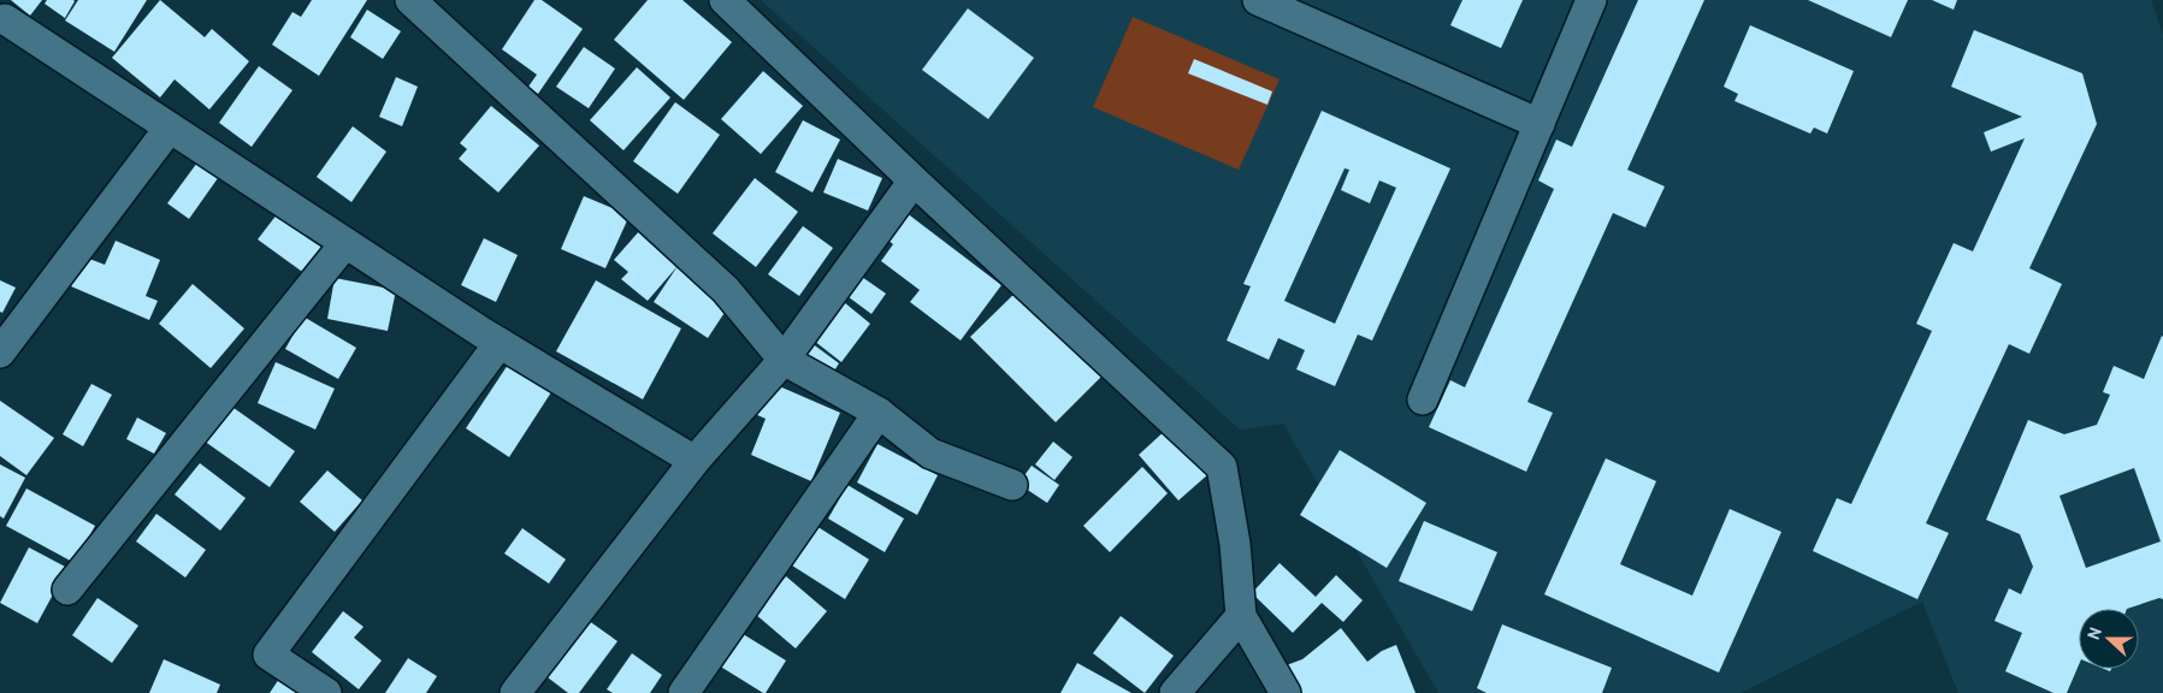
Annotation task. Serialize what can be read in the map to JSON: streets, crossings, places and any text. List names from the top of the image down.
{
  "north": "left"
}
